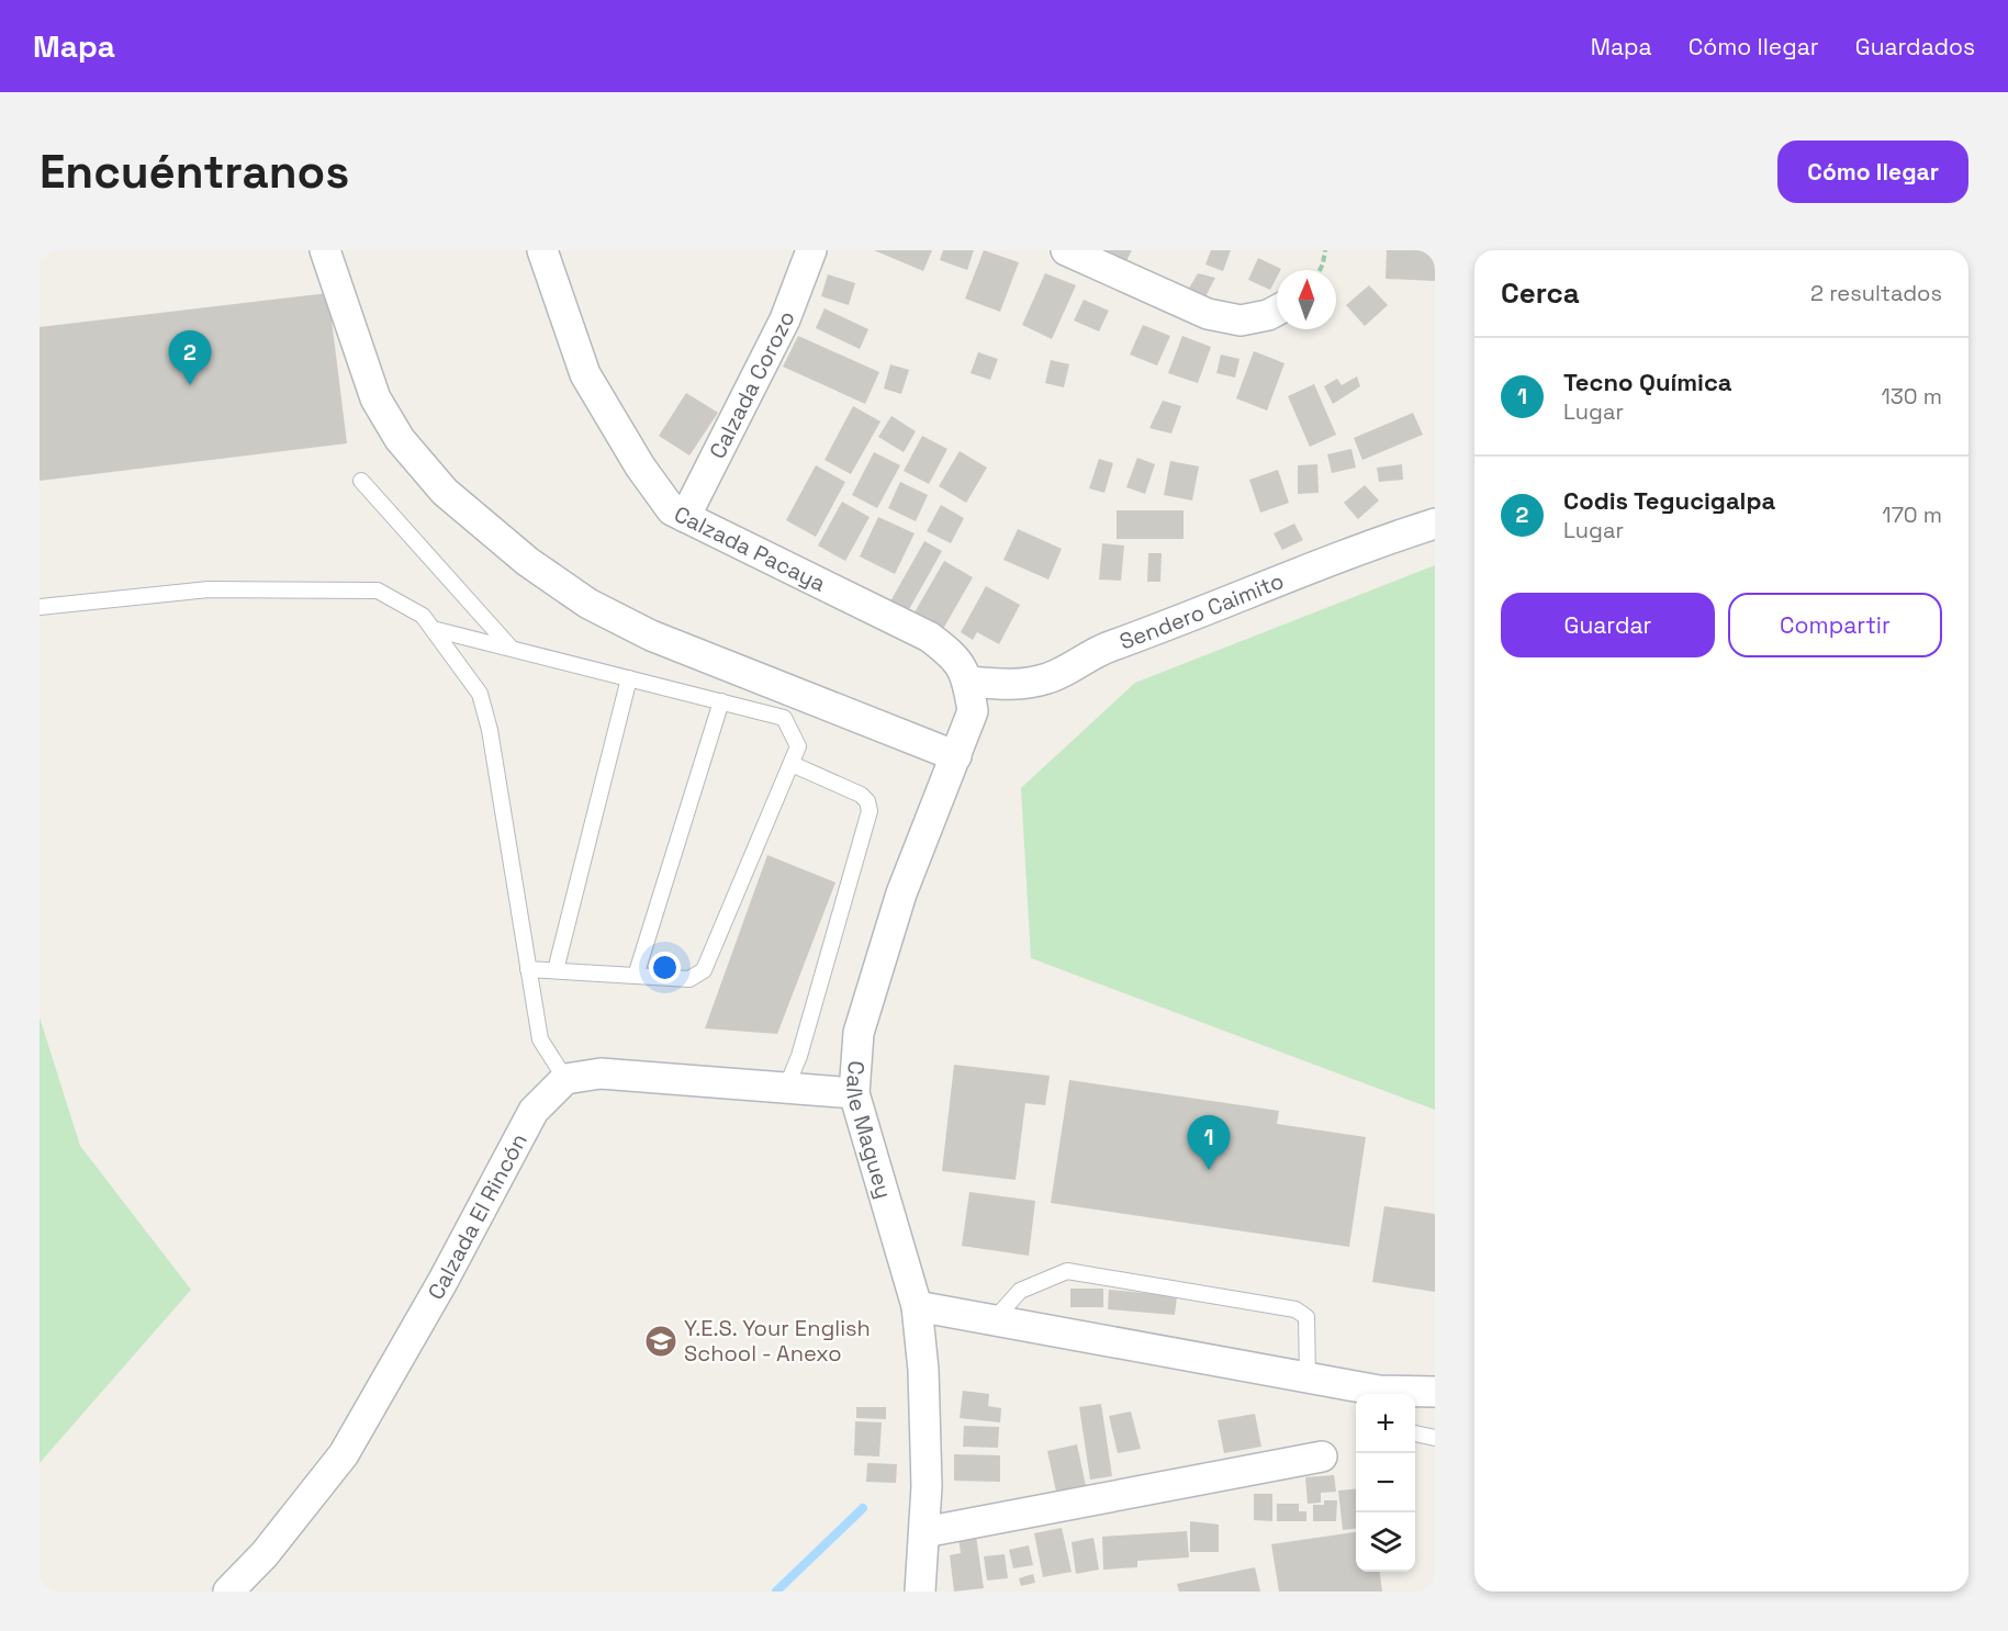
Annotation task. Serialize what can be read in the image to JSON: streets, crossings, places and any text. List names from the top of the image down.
{
  "streets": {
    "street": [
      "Calzada Corozo",
      "Calzada Pacaya",
      "Sendero Caimito",
      "Calle Maguey",
      "Calzada El Rincón"
    ]
  },
  "crossings": [
    ["Calzada Corozo", "Calzada Pacaya"],
    ["Calzada Pacaya", "Sendero Caimito"],
    ["Calzada Pacaya", "Calle Maguey"],
    ["Sendero Caimito", "Calle Maguey"]
  ],
  "places": {
    "school or university": ["Y.E.S. Your English School - Anexo"]
  },
  "north": "top",
  "page": {
    "header": "Mapa",
    "nav": ["Mapa", "Cómo llegar", "Guardados"],
    "buttons": [
      "Cómo llegar",
      ["Guardar", "Compartir"]
    ],
    "title": "Encuéntranos",
    "heading": ["Cerca", "2 resultados"],
    "pins": ["2", "1"],
    "list": [
      {
        "mark": "1",
        "name": "Tecno Química",
        "note": "Lugar",
        "value": "130 m"
      },
      {
        "mark": "2",
        "name": "Codis Tegucigalpa",
        "note": "Lugar",
        "value": "170 m"
      }
    ],
    "map_buttons": ["+", "−"]
  }
}
